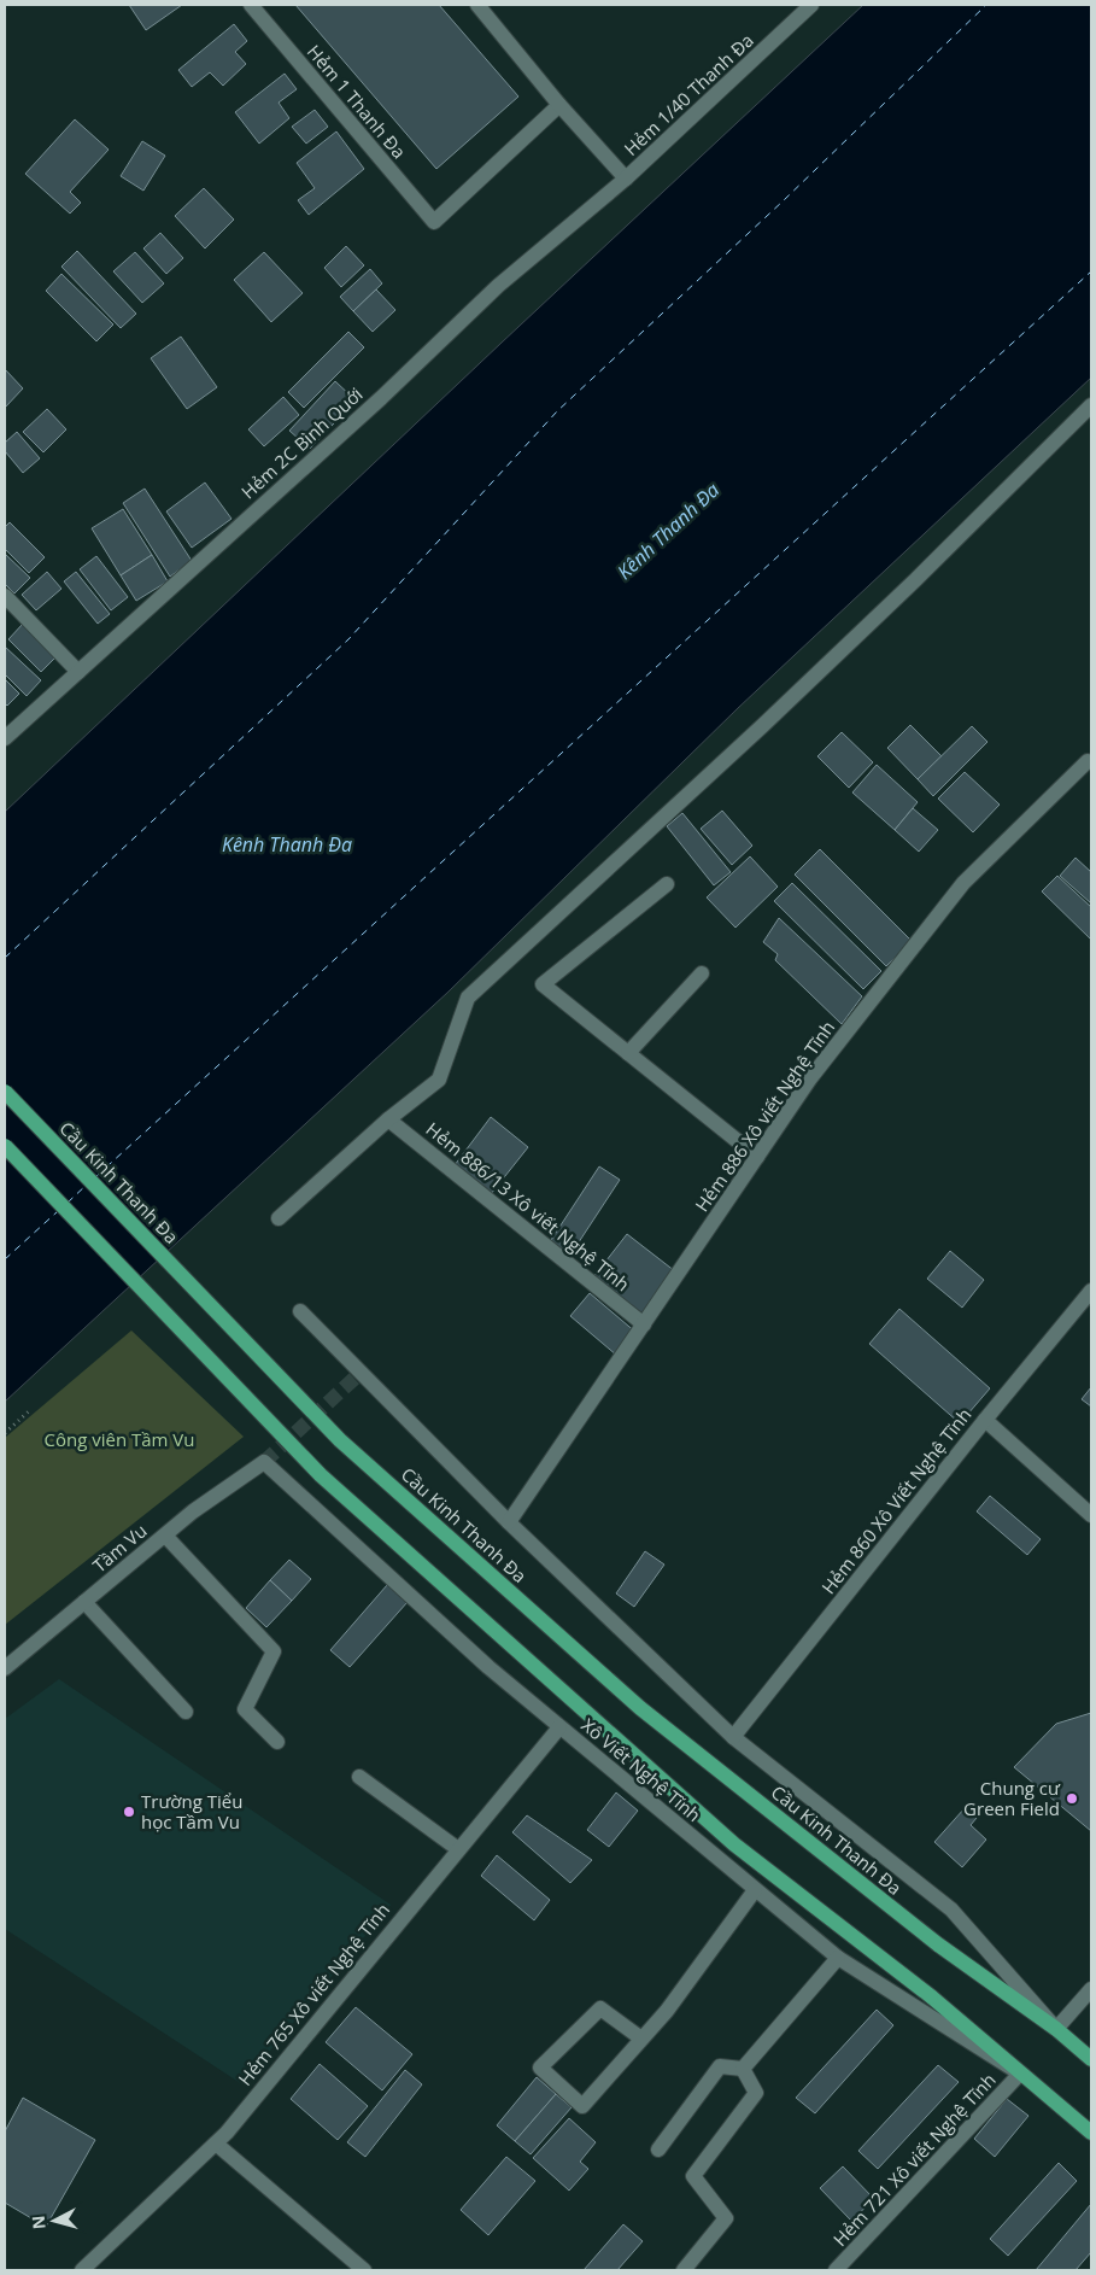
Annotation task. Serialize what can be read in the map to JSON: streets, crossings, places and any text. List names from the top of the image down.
{
  "streets": {
    "main road": ["Cầu Kinh Thanh Đa", "Xô Viết Nghệ Tĩnh"],
    "street": [
      "Hẻm 1/40 Thanh Đa",
      "Hẻm 1 Thanh Đa",
      "Hẻm 2C Bình Quới",
      "Hẻm 886 Xô viết Nghệ Tĩnh",
      "Hẻm 886/13 Xô viết Nghệ Tĩnh",
      "Hẻm 860 Xô Viết Nghệ Tĩnh",
      "Tầm Vu",
      "Hẻm 765 Xô viết Nghệ Tĩnh",
      "Hẻm 721 Xô viết Nghệ Tĩnh"
    ]
  },
  "crossings": [
    ["Hẻm 1/40 Thanh Đa", "Hẻm 1 Thanh Đa"],
    ["Hẻm 1/40 Thanh Đa", "Hẻm 2C Bình Quới"],
    ["Hẻm 886 Xô viết Nghệ Tĩnh", "Hẻm 886/13 Xô viết Nghệ Tĩnh"],
    ["Tầm Vu", "Xô Viết Nghệ Tĩnh"],
    ["Xô Viết Nghệ Tĩnh", "Hẻm 765 Xô viết Nghệ Tĩnh"],
    ["Xô Viết Nghệ Tĩnh", "Hẻm 721 Xô viết Nghệ Tĩnh"]
  ],
  "water": ["Kênh Thanh Đa"],
  "parks": ["Công viên Tầm Vu"],
  "places": ["Chung cư Green Field", "Trường Tiểu học Tầm Vu"],
  "north": "left"
}
